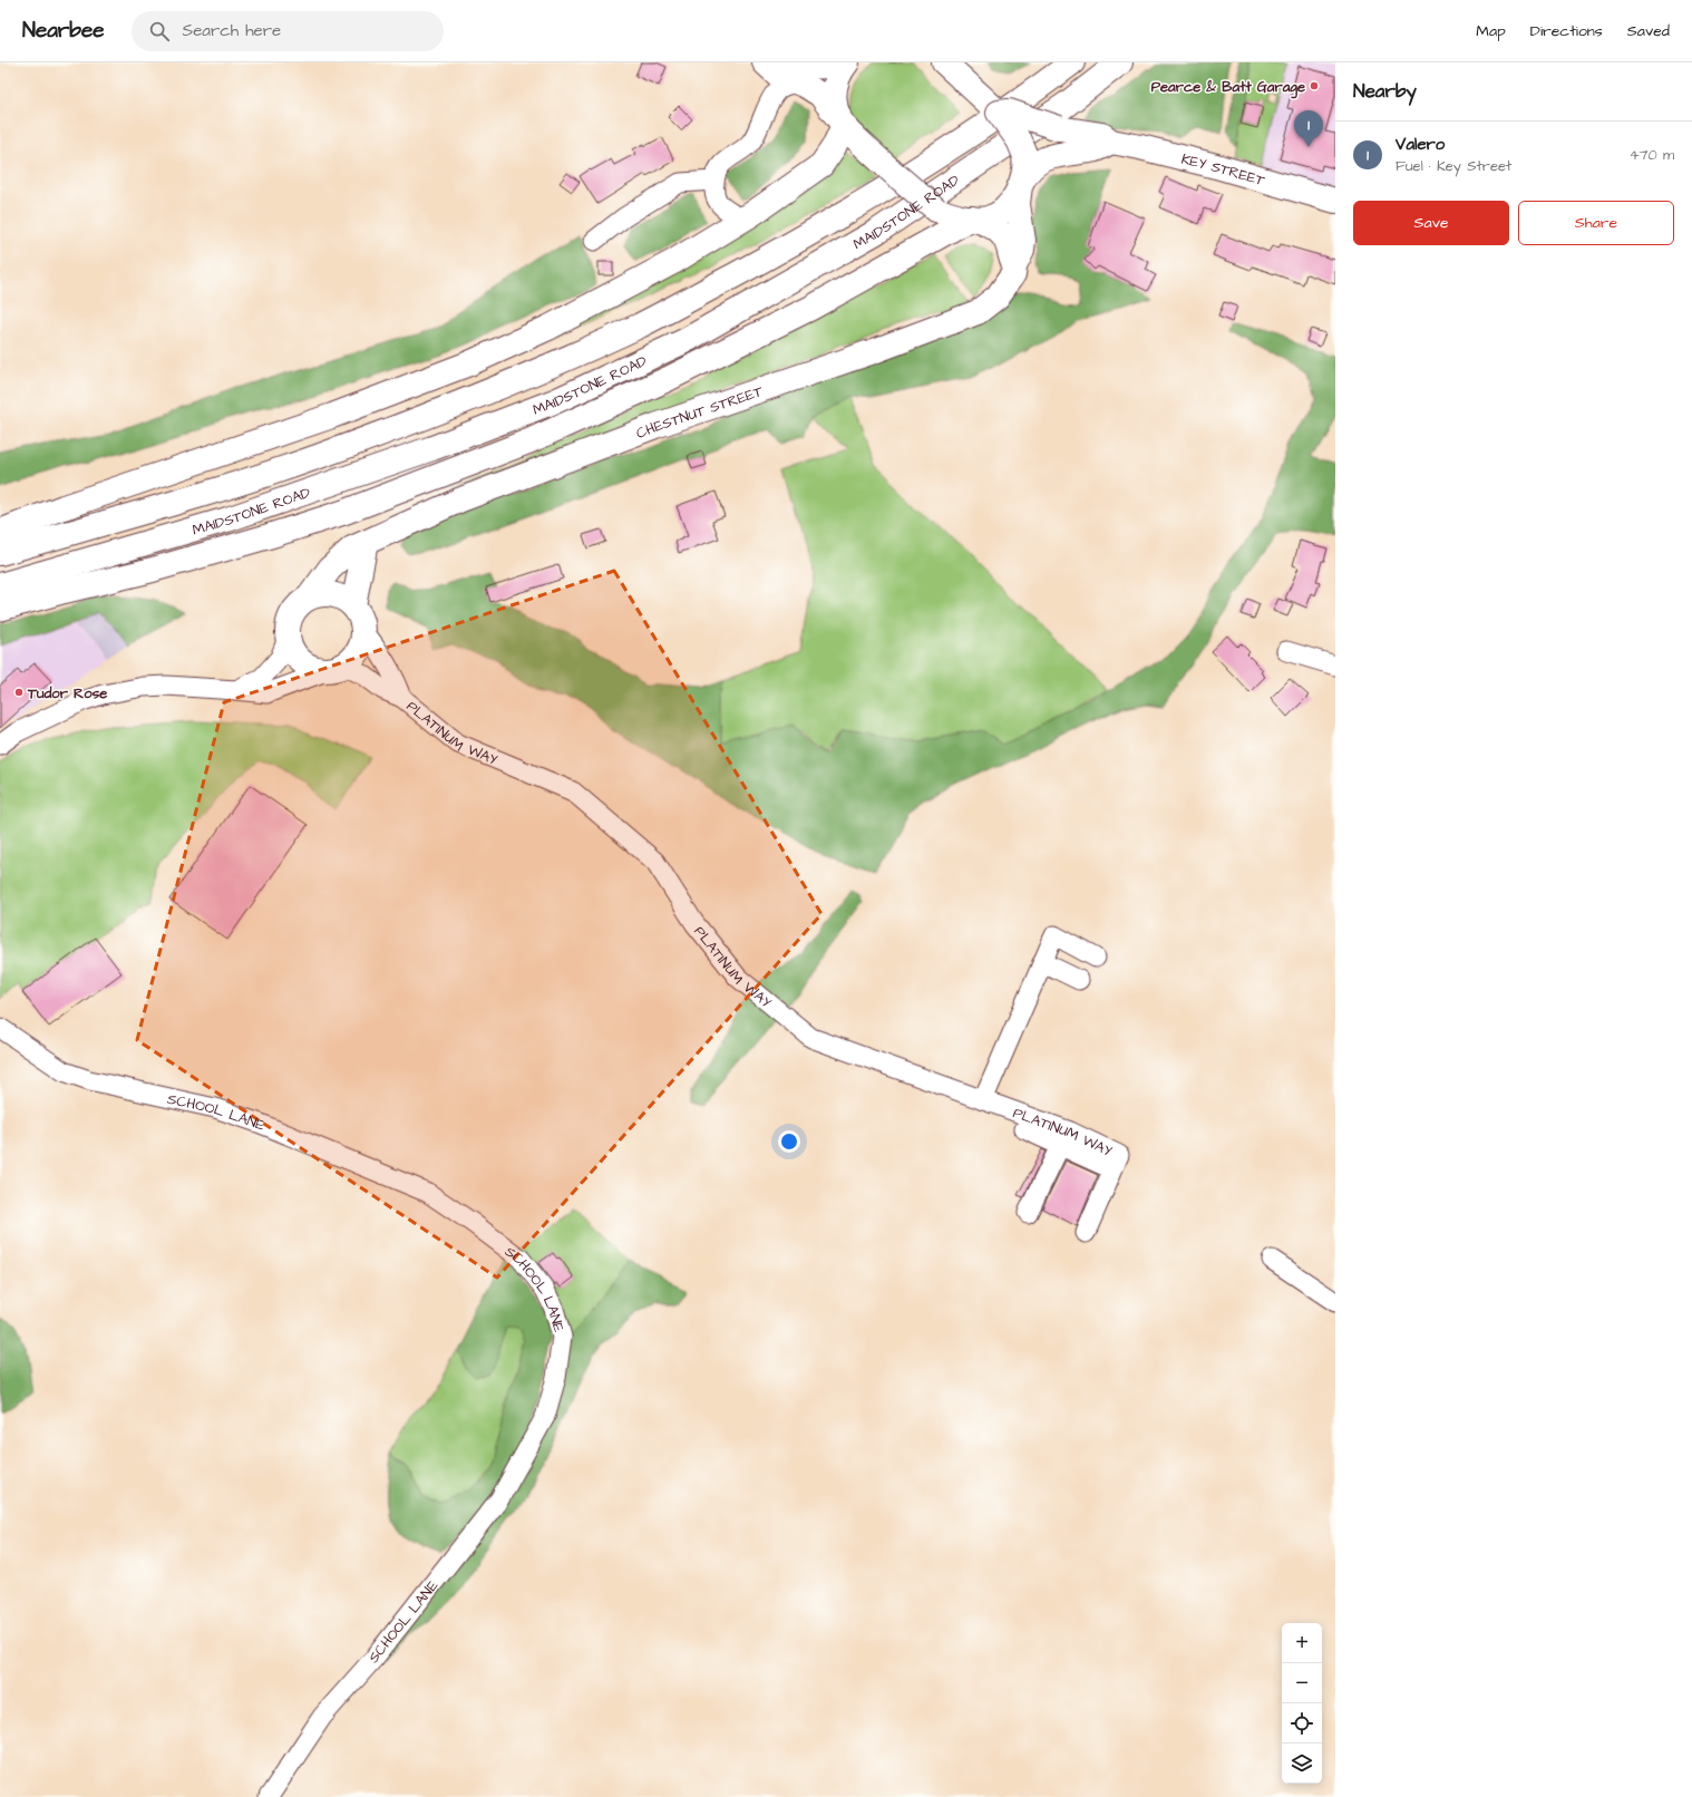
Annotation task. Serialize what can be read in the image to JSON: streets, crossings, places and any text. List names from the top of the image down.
{
  "streets": {
    "main road": ["KEY STREET", "MAIDSTONE ROAD", "CHESTNUT STREET"],
    "street": ["PLATINUM WAY", "SCHOOL LANE"]
  },
  "crossings": [
    ["KEY STREET", "CHESTNUT STREET"],
    ["CHESTNUT STREET", "PLATINUM WAY"]
  ],
  "places": ["Pearce & Batt Garage", "Tudor Rose"],
  "page": {
    "header": "Nearbee",
    "search": "Search here",
    "nav": ["Map", "Directions", "Saved"],
    "heading": "Nearby",
    "pins": "1",
    "list": [
      {
        "mark": "1",
        "name": "Valero",
        "note": "Fuel · Key Street",
        "value": "470 m"
      }
    ],
    "buttons": ["Save", "Share"],
    "map_buttons": ["+", "−"]
  }
}
